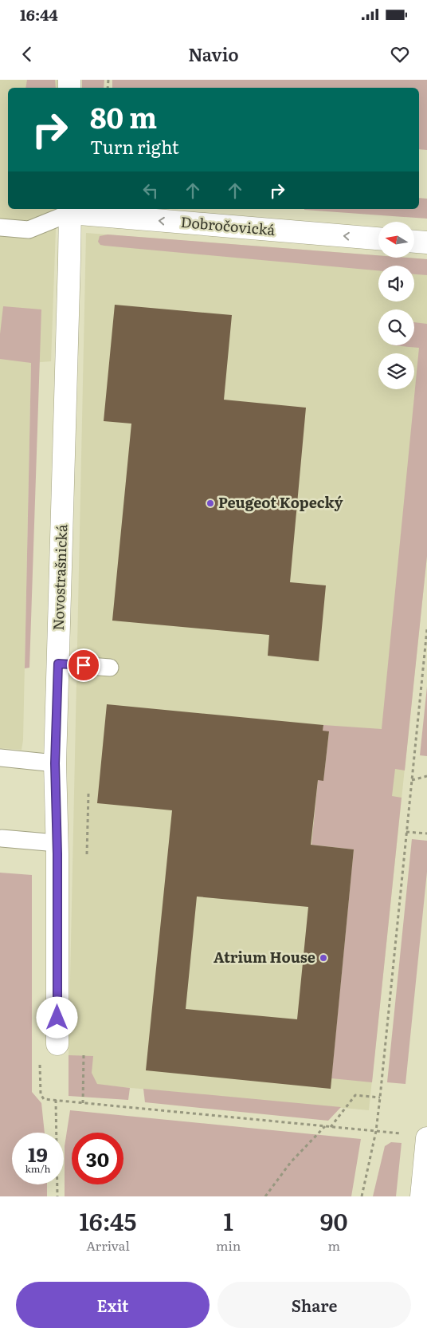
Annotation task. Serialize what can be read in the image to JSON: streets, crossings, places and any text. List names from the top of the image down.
{
  "streets": {
    "street": ["Dobročovická", "Novostrašnická"]
  },
  "crossings": [
    ["Dobročovická", "Novostrašnická"]
  ],
  "one_way": ["Dobročovická"],
  "places": ["Peugeot Kopecký", "Atrium House"],
  "north": "left",
  "page": {
    "status": "16:44",
    "header": "Navio",
    "turn": ["80 m", "Turn right"],
    "speed": "19 km/h",
    "limit": "30",
    "eta": [
      "16:45",
      "Arrival",
      "1",
      "min",
      "90",
      "m"
    ],
    "buttons": ["Exit", "Share"]
  }
}
